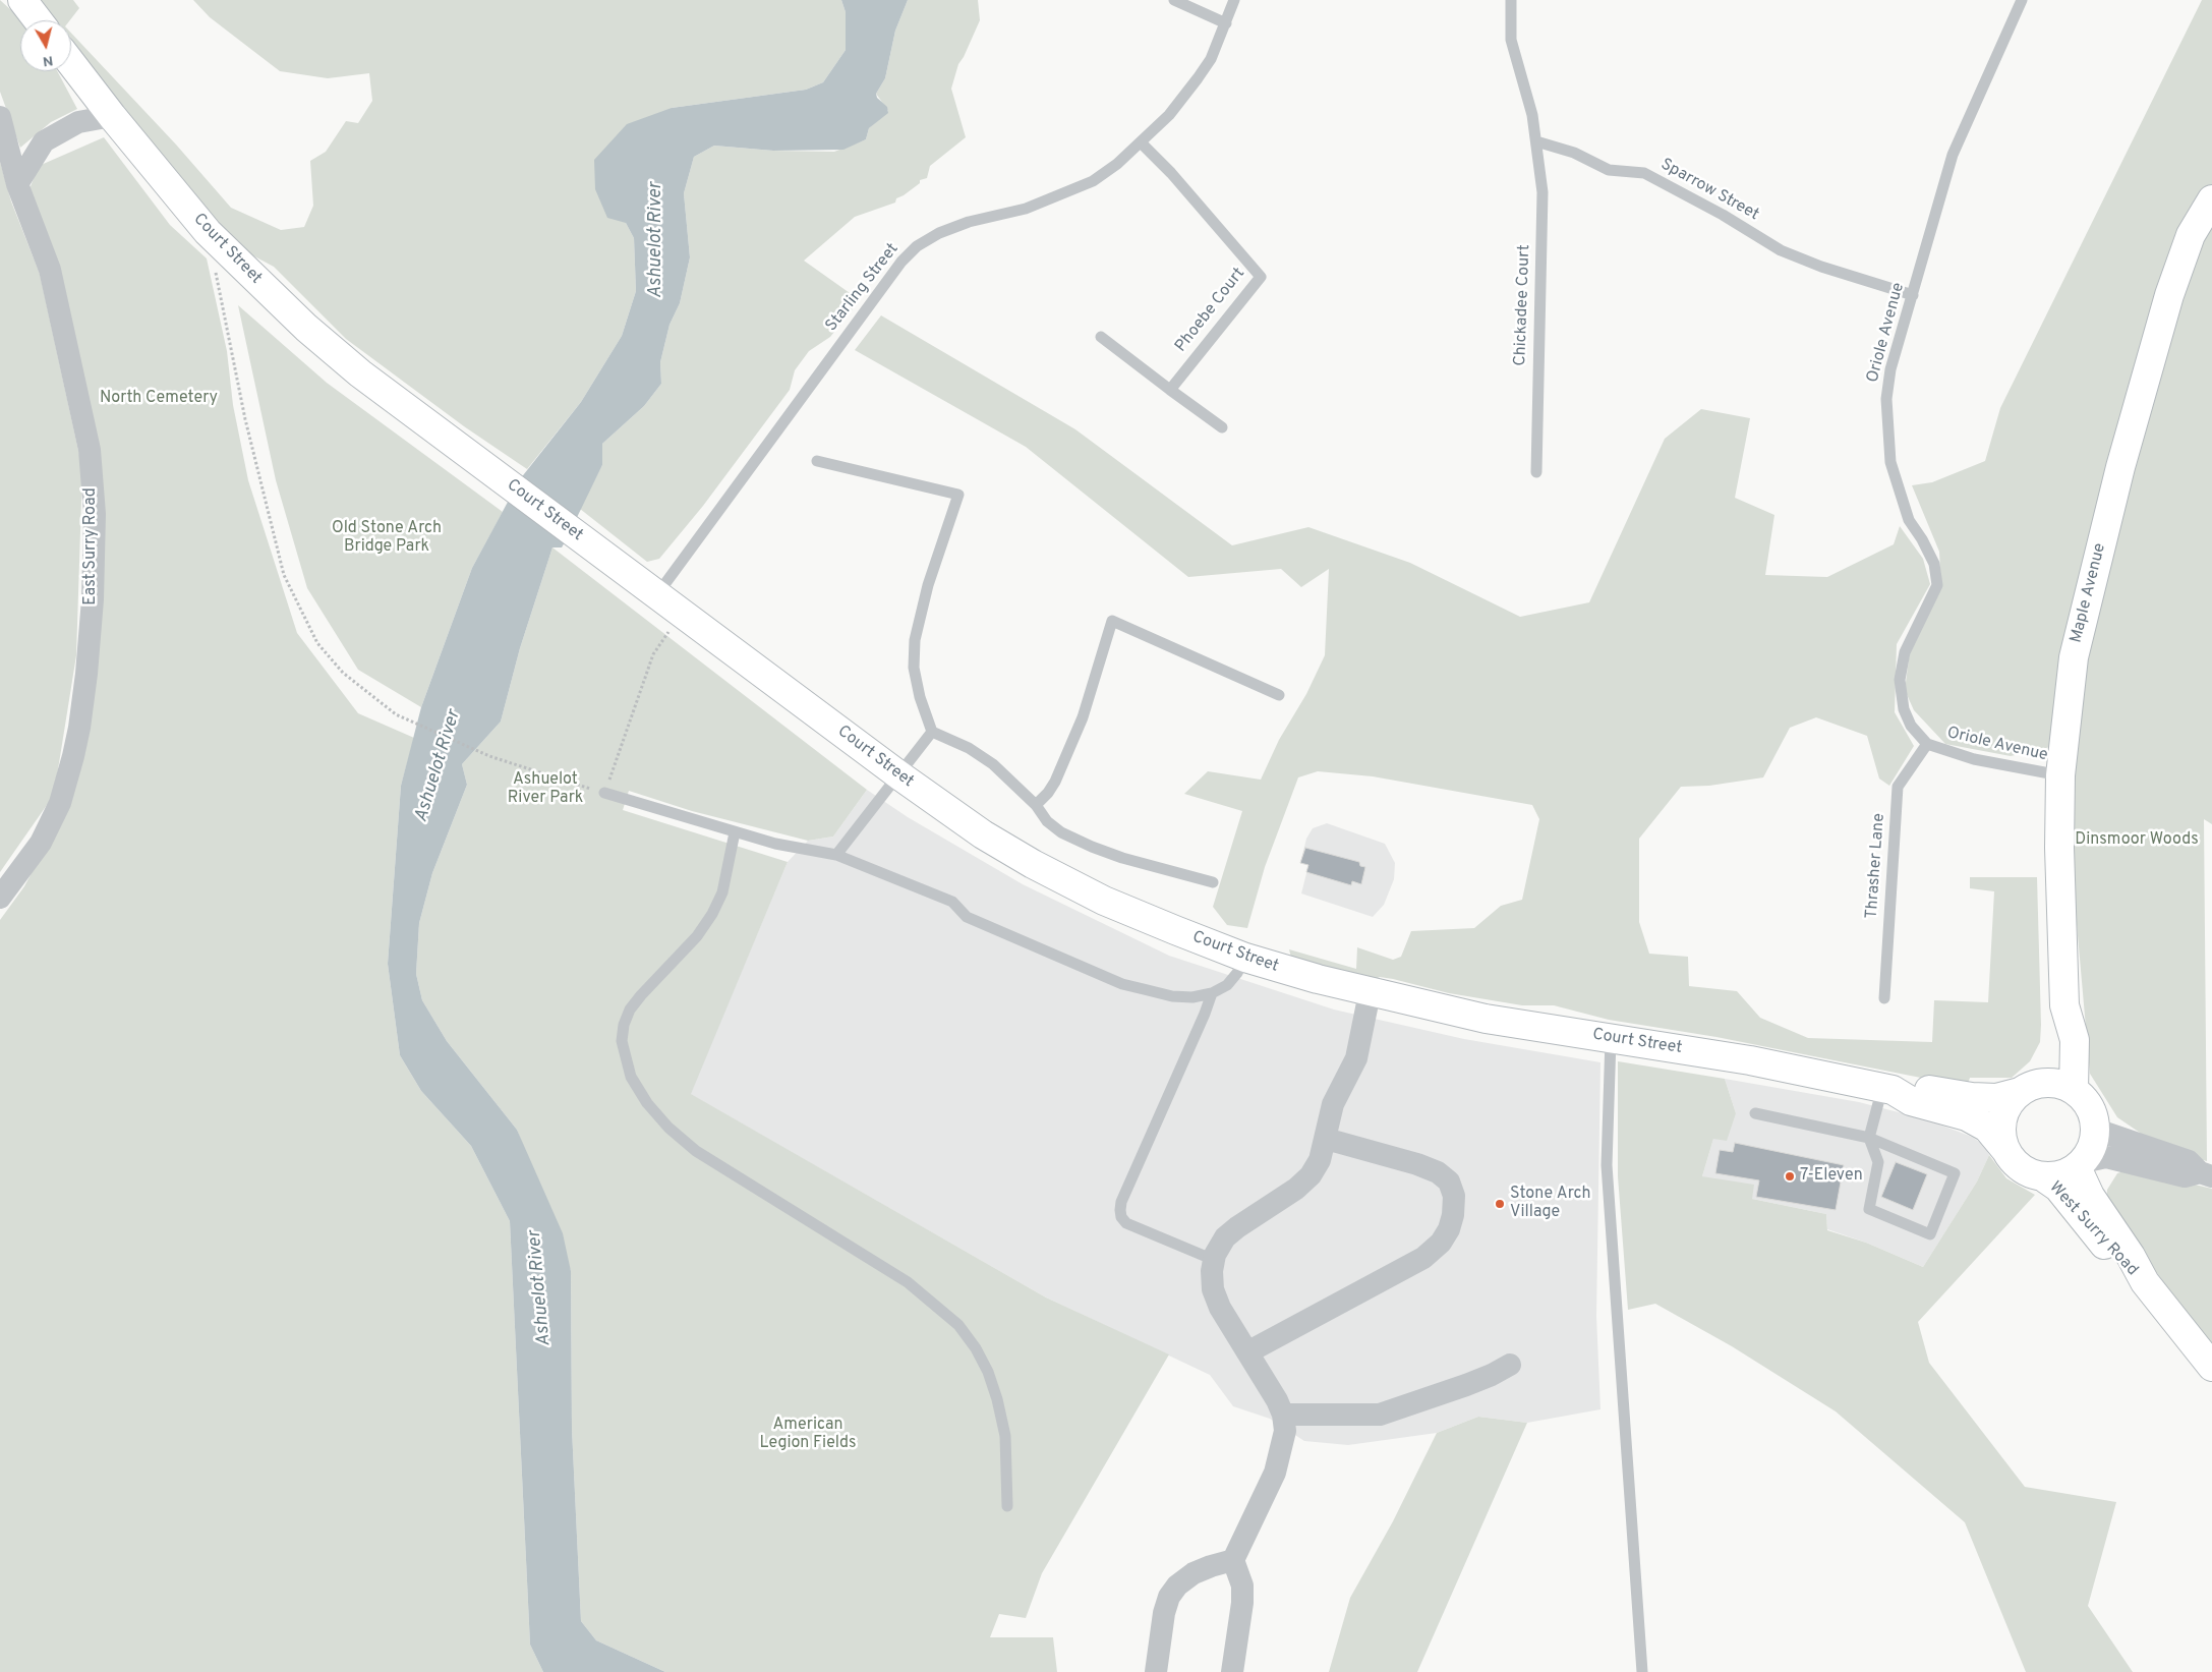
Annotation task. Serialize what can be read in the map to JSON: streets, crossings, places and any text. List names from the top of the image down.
{
  "streets": {
    "main road": ["Court Street", "Maple Avenue", "West Surry Road"],
    "street": ["East Surry Road"],
    "lane": [
      "Sparrow Street",
      "Starling Street",
      "Chickadee Court",
      "Phoebe Court",
      "Oriole Avenue",
      "Thrasher Lane"
    ]
  },
  "crossings": [
    ["Sparrow Street", "Chickadee Court"],
    ["Sparrow Street", "Oriole Avenue"],
    ["Court Street", "Starling Street"],
    ["Court Street", "Maple Avenue"],
    ["Court Street", "West Surry Road"],
    ["Starling Street", "Phoebe Court"],
    ["Oriole Avenue", "Maple Avenue"],
    ["Oriole Avenue", "Thrasher Lane"],
    ["Maple Avenue", "West Surry Road"]
  ],
  "water": ["Ashuelot River"],
  "parks": [
    "North Cemetery",
    "Old Stone Arch Bridge Park",
    "Ashuelot River Park",
    "Dinsmoor Woods",
    "American Legion Fields"
  ],
  "places": ["7-Eleven", "Stone Arch Village"],
  "north": "bottom"
}
